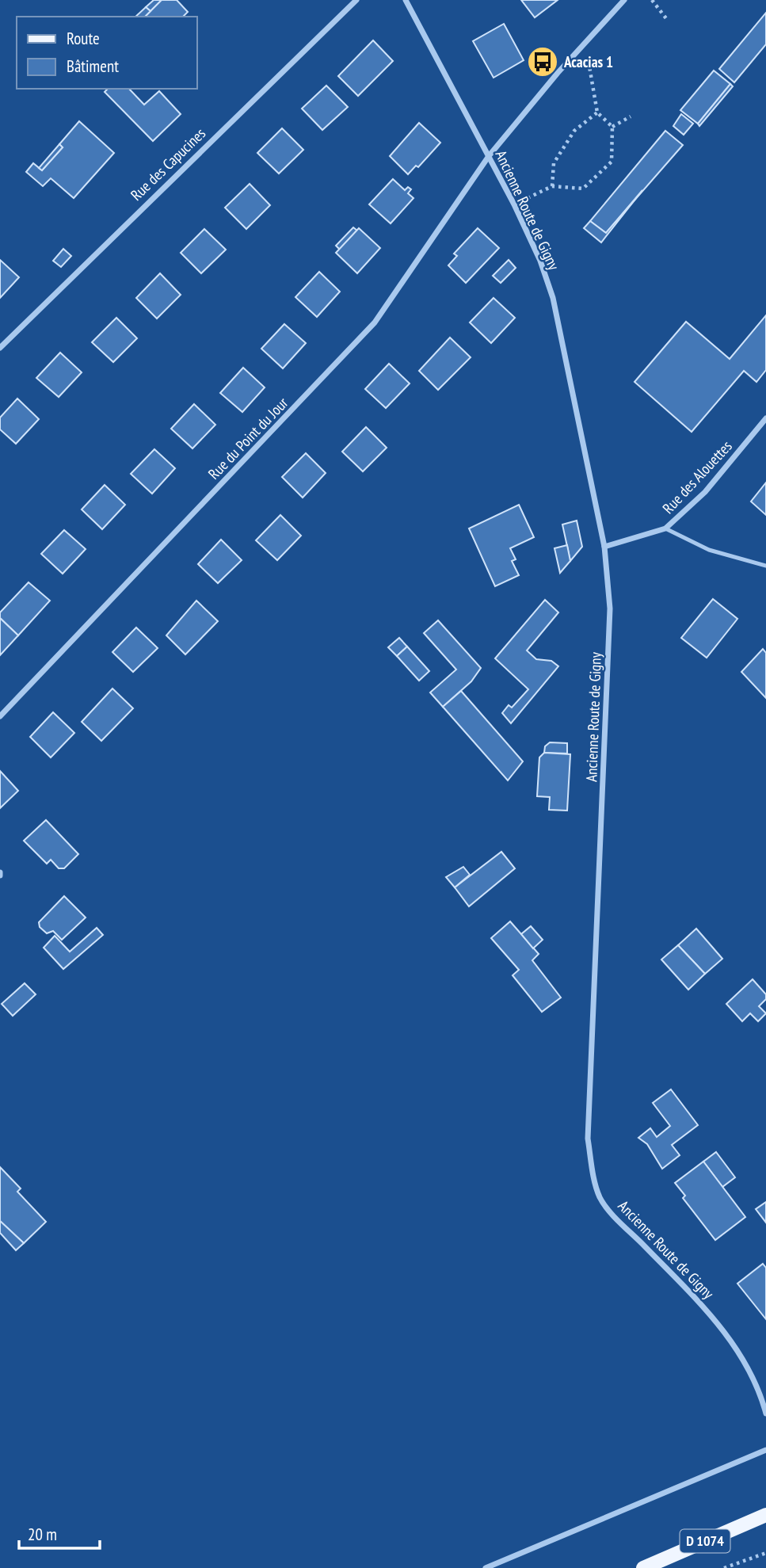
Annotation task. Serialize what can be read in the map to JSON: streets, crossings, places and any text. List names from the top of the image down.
{
  "streets": {
    "main road": ["D 1074"],
    "street": [
      "Rue des Capucines",
      "Ancienne Route de Gigny",
      "Rue du Point du Jour",
      "Rue des Alouettes"
    ]
  },
  "crossings": [
    ["Ancienne Route de Gigny", "Rue du Point du Jour"],
    ["Ancienne Route de Gigny", "Rue des Alouettes"]
  ],
  "places": {
    "bus stop": ["Acacias 1"]
  },
  "legend": ["Route", "Bâtiment"],
  "scale_bar": "20 m"
}
